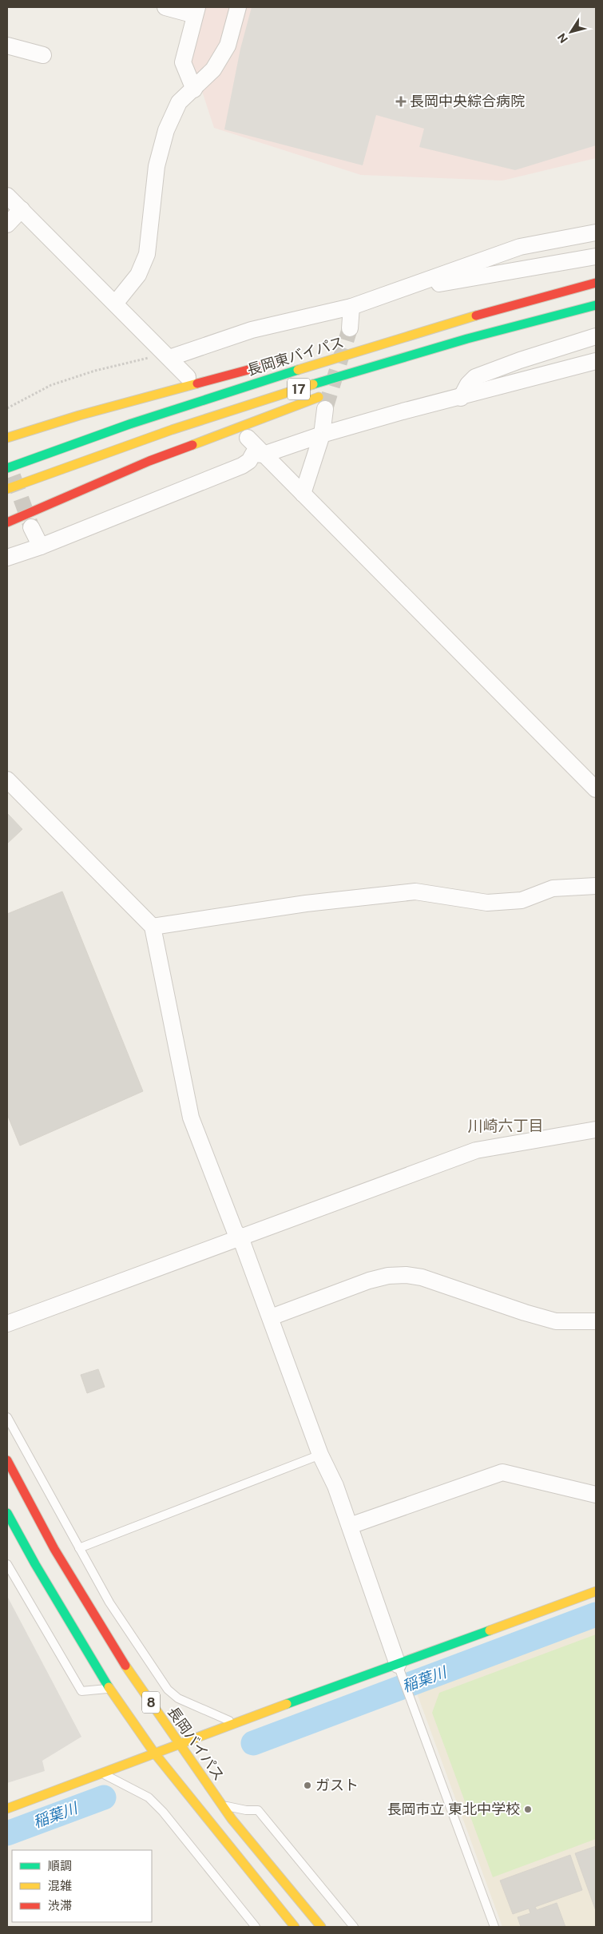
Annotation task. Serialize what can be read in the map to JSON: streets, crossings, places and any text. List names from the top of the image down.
{
  "streets": {
    "main road": [
      "長岡東バイパス",
      "17",
      "8",
      "長岡バイパス"
    ]
  },
  "crossings": [
    ["長岡東バイパス", "17"]
  ],
  "districts": ["川崎六丁目"],
  "water": ["稲葉川"],
  "places": {
    "health": ["長岡中央綜合病院"],
    "other": ["ガスト", "長岡市立 東北中学校"]
  },
  "legend": ["順調", "混雑", "渋滞"],
  "north": "bottom left"
}
